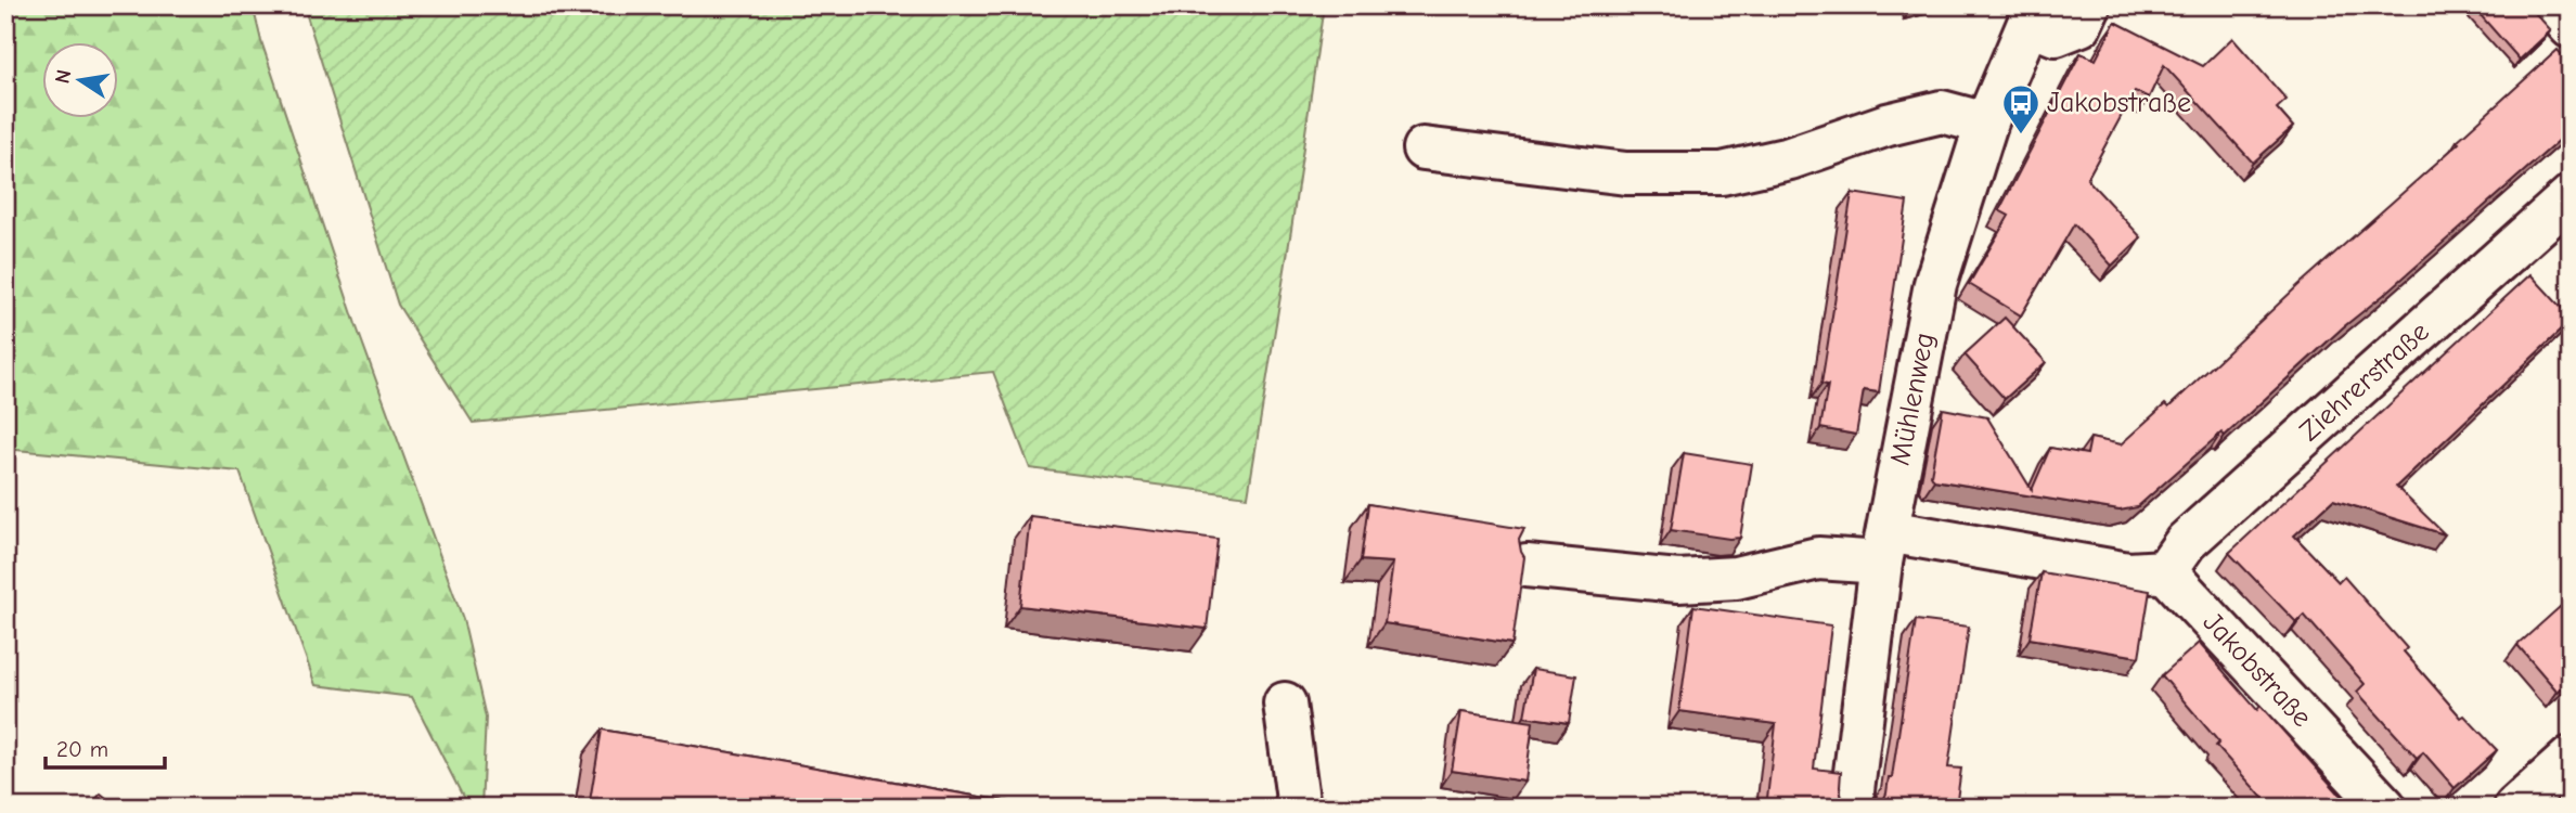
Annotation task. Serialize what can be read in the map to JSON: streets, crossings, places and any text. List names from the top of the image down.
{
  "streets": {
    "street": ["Ziehrerstraße", "Mühlenweg", "Jakobstraße"]
  },
  "crossings": [
    ["Ziehrerstraße", "Jakobstraße"]
  ],
  "places": {
    "bus stop": ["Jakobstraße"]
  },
  "scale_bar": "20 m",
  "north": "left"
}
